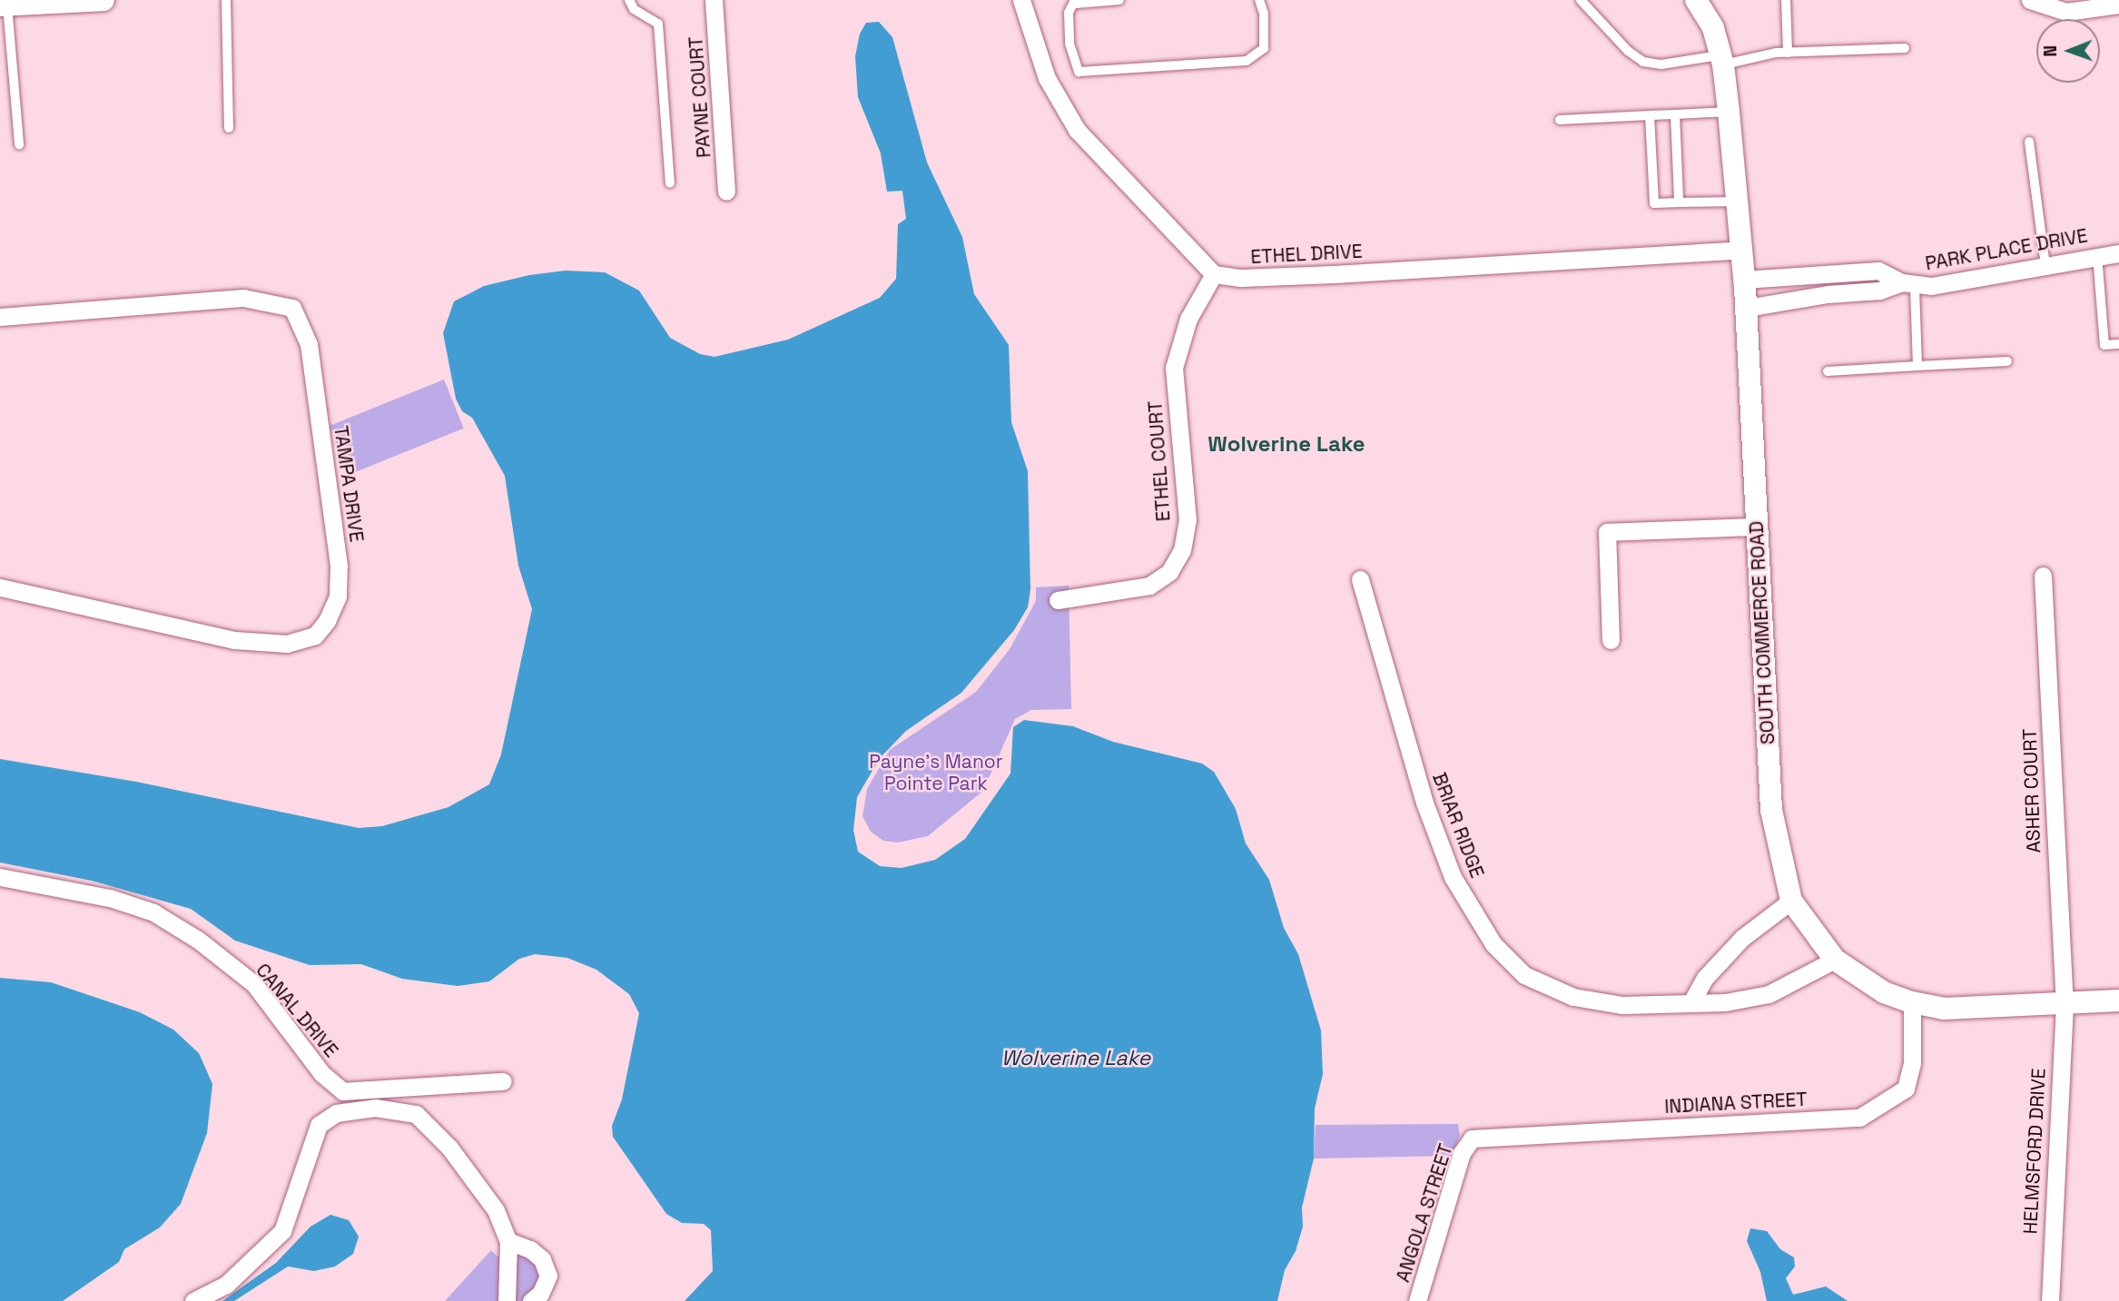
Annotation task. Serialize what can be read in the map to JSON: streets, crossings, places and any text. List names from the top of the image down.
{
  "streets": {
    "street": [
      "PAYNE COURT",
      "PARK PLACE DRIVE",
      "ETHEL DRIVE",
      "ETHEL COURT",
      "TAMPA DRIVE",
      "SOUTH COMMERCE ROAD",
      "ASHER COURT",
      "BRIAR RIDGE",
      "CANAL DRIVE",
      "INDIANA STREET",
      "HELMSFORD DRIVE",
      "ANGOLA STREET"
    ]
  },
  "crossings": [
    ["PARK PLACE DRIVE", "SOUTH COMMERCE ROAD"],
    ["ETHEL DRIVE", "ETHEL COURT"],
    ["ETHEL DRIVE", "SOUTH COMMERCE ROAD"],
    ["SOUTH COMMERCE ROAD", "ASHER COURT"],
    ["SOUTH COMMERCE ROAD", "BRIAR RIDGE"],
    ["SOUTH COMMERCE ROAD", "INDIANA STREET"],
    ["SOUTH COMMERCE ROAD", "HELMSFORD DRIVE"],
    ["ASHER COURT", "HELMSFORD DRIVE"],
    ["INDIANA STREET", "ANGOLA STREET"]
  ],
  "districts": ["Wolverine Lake"],
  "water": ["Wolverine Lake"],
  "parks": ["Payne's Manor Pointe Park"],
  "north": "left"
}
